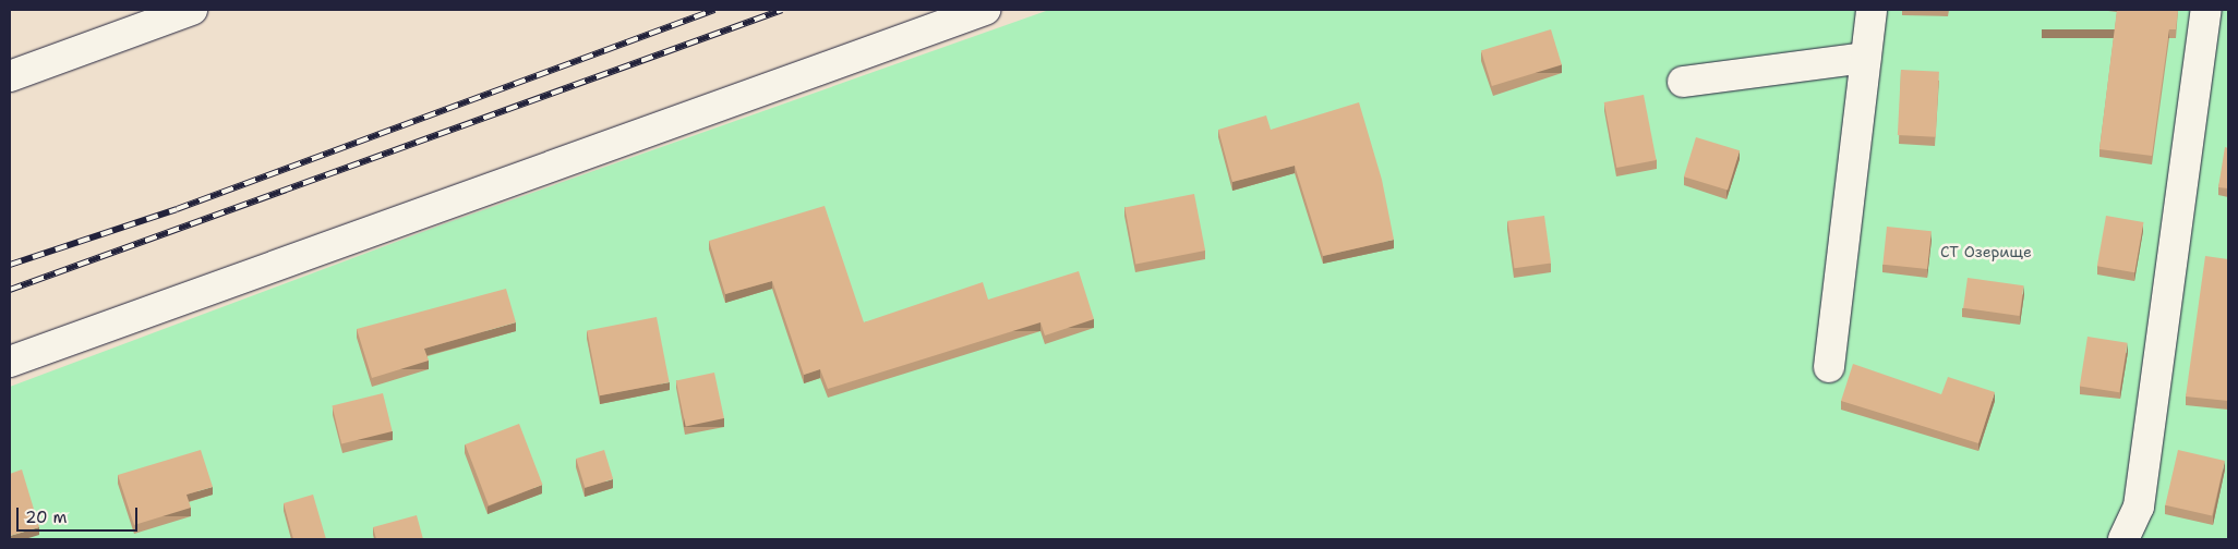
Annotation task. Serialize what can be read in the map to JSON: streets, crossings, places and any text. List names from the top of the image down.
{
  "parks": ["СТ Озерище"],
  "scale_bar": "20 m"
}
